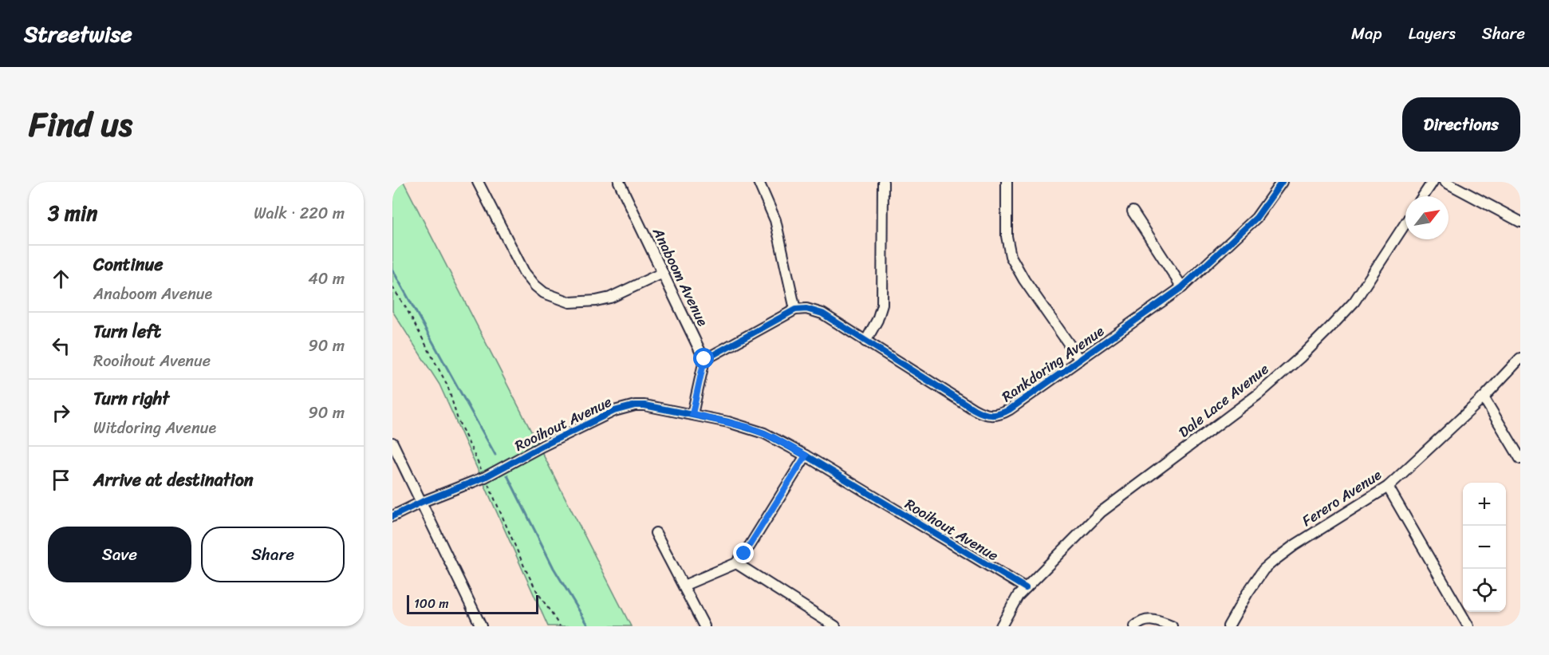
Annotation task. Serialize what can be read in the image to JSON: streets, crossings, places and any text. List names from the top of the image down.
{
  "streets": {
    "street": [
      "Anaboom Avenue",
      "Rankdoring Avenue",
      "Dale Lace Avenue",
      "Rooihout Avenue",
      "Ferero Avenue"
    ]
  },
  "crossings": [
    ["Dale Lace Avenue", "Rooihout Avenue"]
  ],
  "scale_bar": "100 m",
  "north": "top right",
  "page": {
    "header": "Streetwise",
    "nav": ["Map", "Layers", "Share"],
    "title": "Find us",
    "buttons": [
      "Directions",
      ["Save", "Share"]
    ],
    "heading": ["3 min", "Walk · 220 m"],
    "list": [
      ["Continue", "Anaboom Avenue", "40 m"],
      ["Turn left", "Rooihout Avenue", "90 m"],
      ["Turn right", "Witdoring Avenue", "90 m"],
      "Arrive at destination"
    ],
    "map_buttons": ["+", "−"],
    "scale": "100 m"
  }
}
